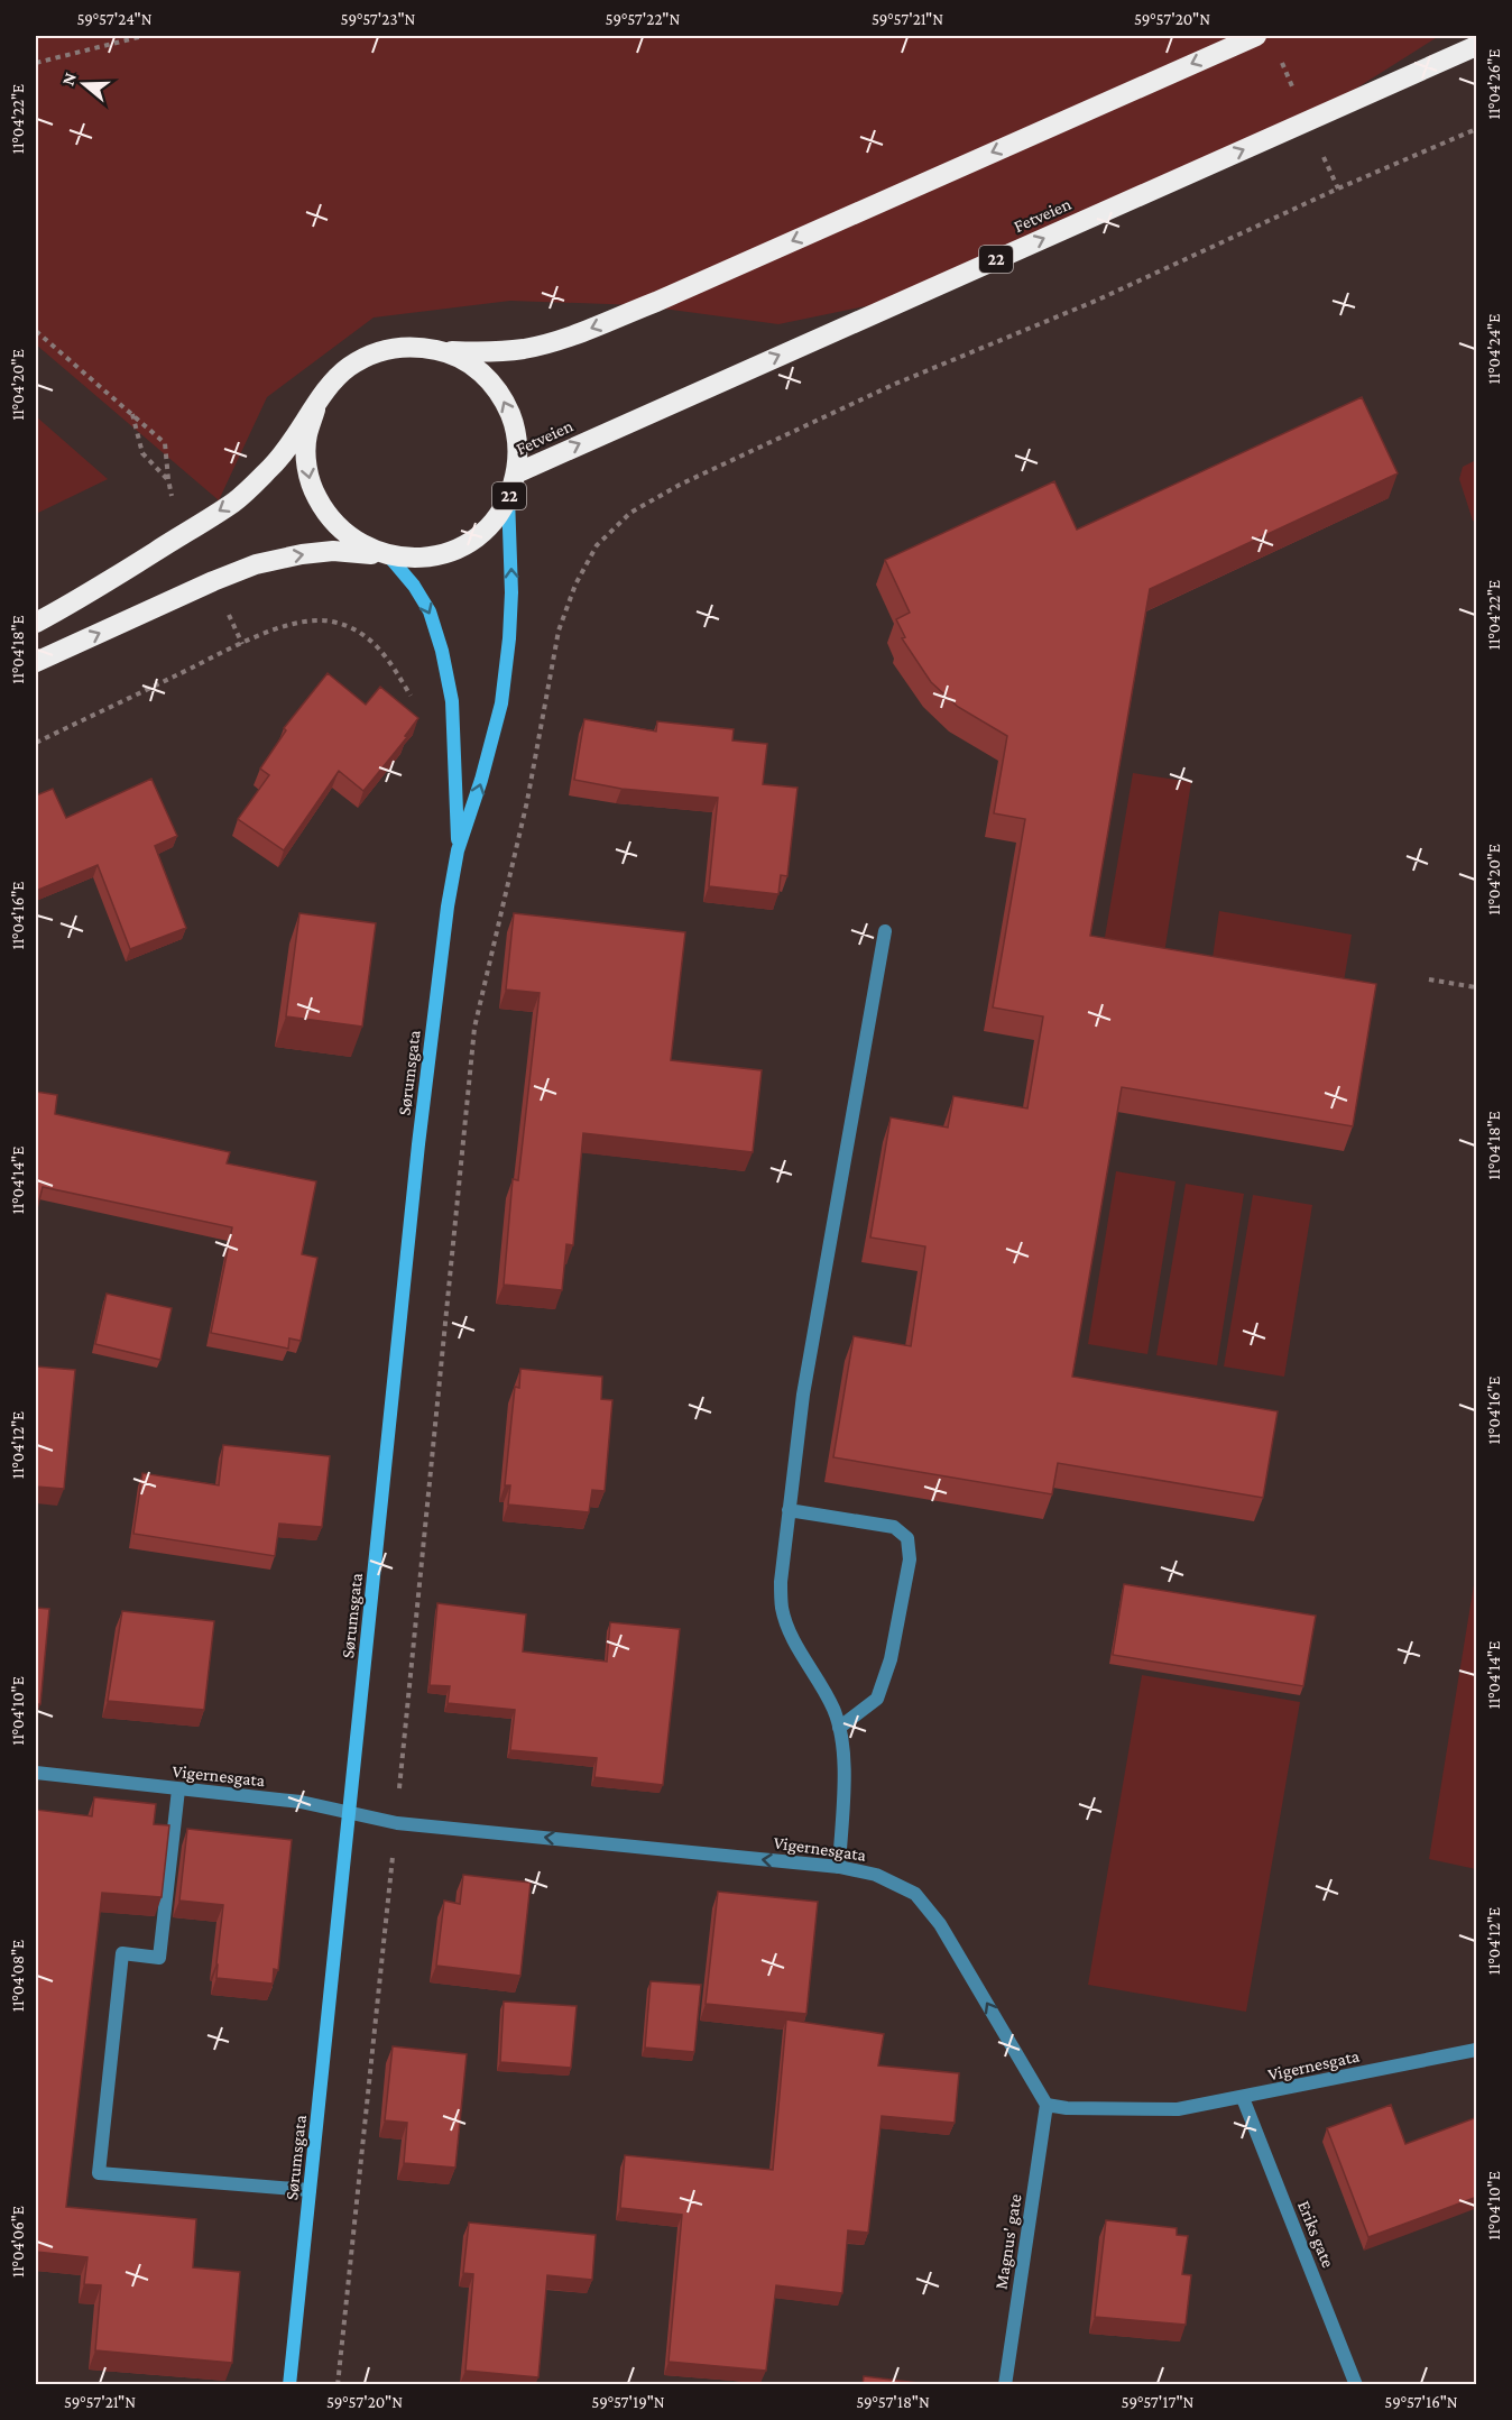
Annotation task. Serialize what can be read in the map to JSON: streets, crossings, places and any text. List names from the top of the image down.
{
  "streets": {
    "highway": ["Fetveien", "22"],
    "main road": ["Sørumsgata"],
    "street": ["Vigernesgata", "Eriks gate", "Magnus' gate"]
  },
  "crossings": [
    ["Fetveien", "22"],
    ["Fetveien", "Sørumsgata"],
    ["22", "Sørumsgata"],
    ["Sørumsgata", "Vigernesgata"],
    ["Vigernesgata", "Eriks gate"],
    ["Vigernesgata", "Magnus' gate"]
  ],
  "one_way": ["Vigernesgata"],
  "north": "left",
  "coordinates": [
    "59°57'24\"N",
    "59°57'23\"N",
    "59°57'22\"N",
    "59°57'21\"N",
    "59°57'20\"N",
    "11°04'26\"E",
    "11°04'22\"E",
    "11°04'24\"E",
    "11°04'20\"E",
    "11°04'18\"E",
    "11°04'16\"E",
    "11°04'14\"E",
    "11°04'12\"E",
    "11°04'10\"E",
    "11°04'08\"E",
    "11°04'06\"E",
    "59°57'19\"N",
    "59°57'18\"N",
    "59°57'17\"N",
    "59°57'16\"N"
  ]
}
